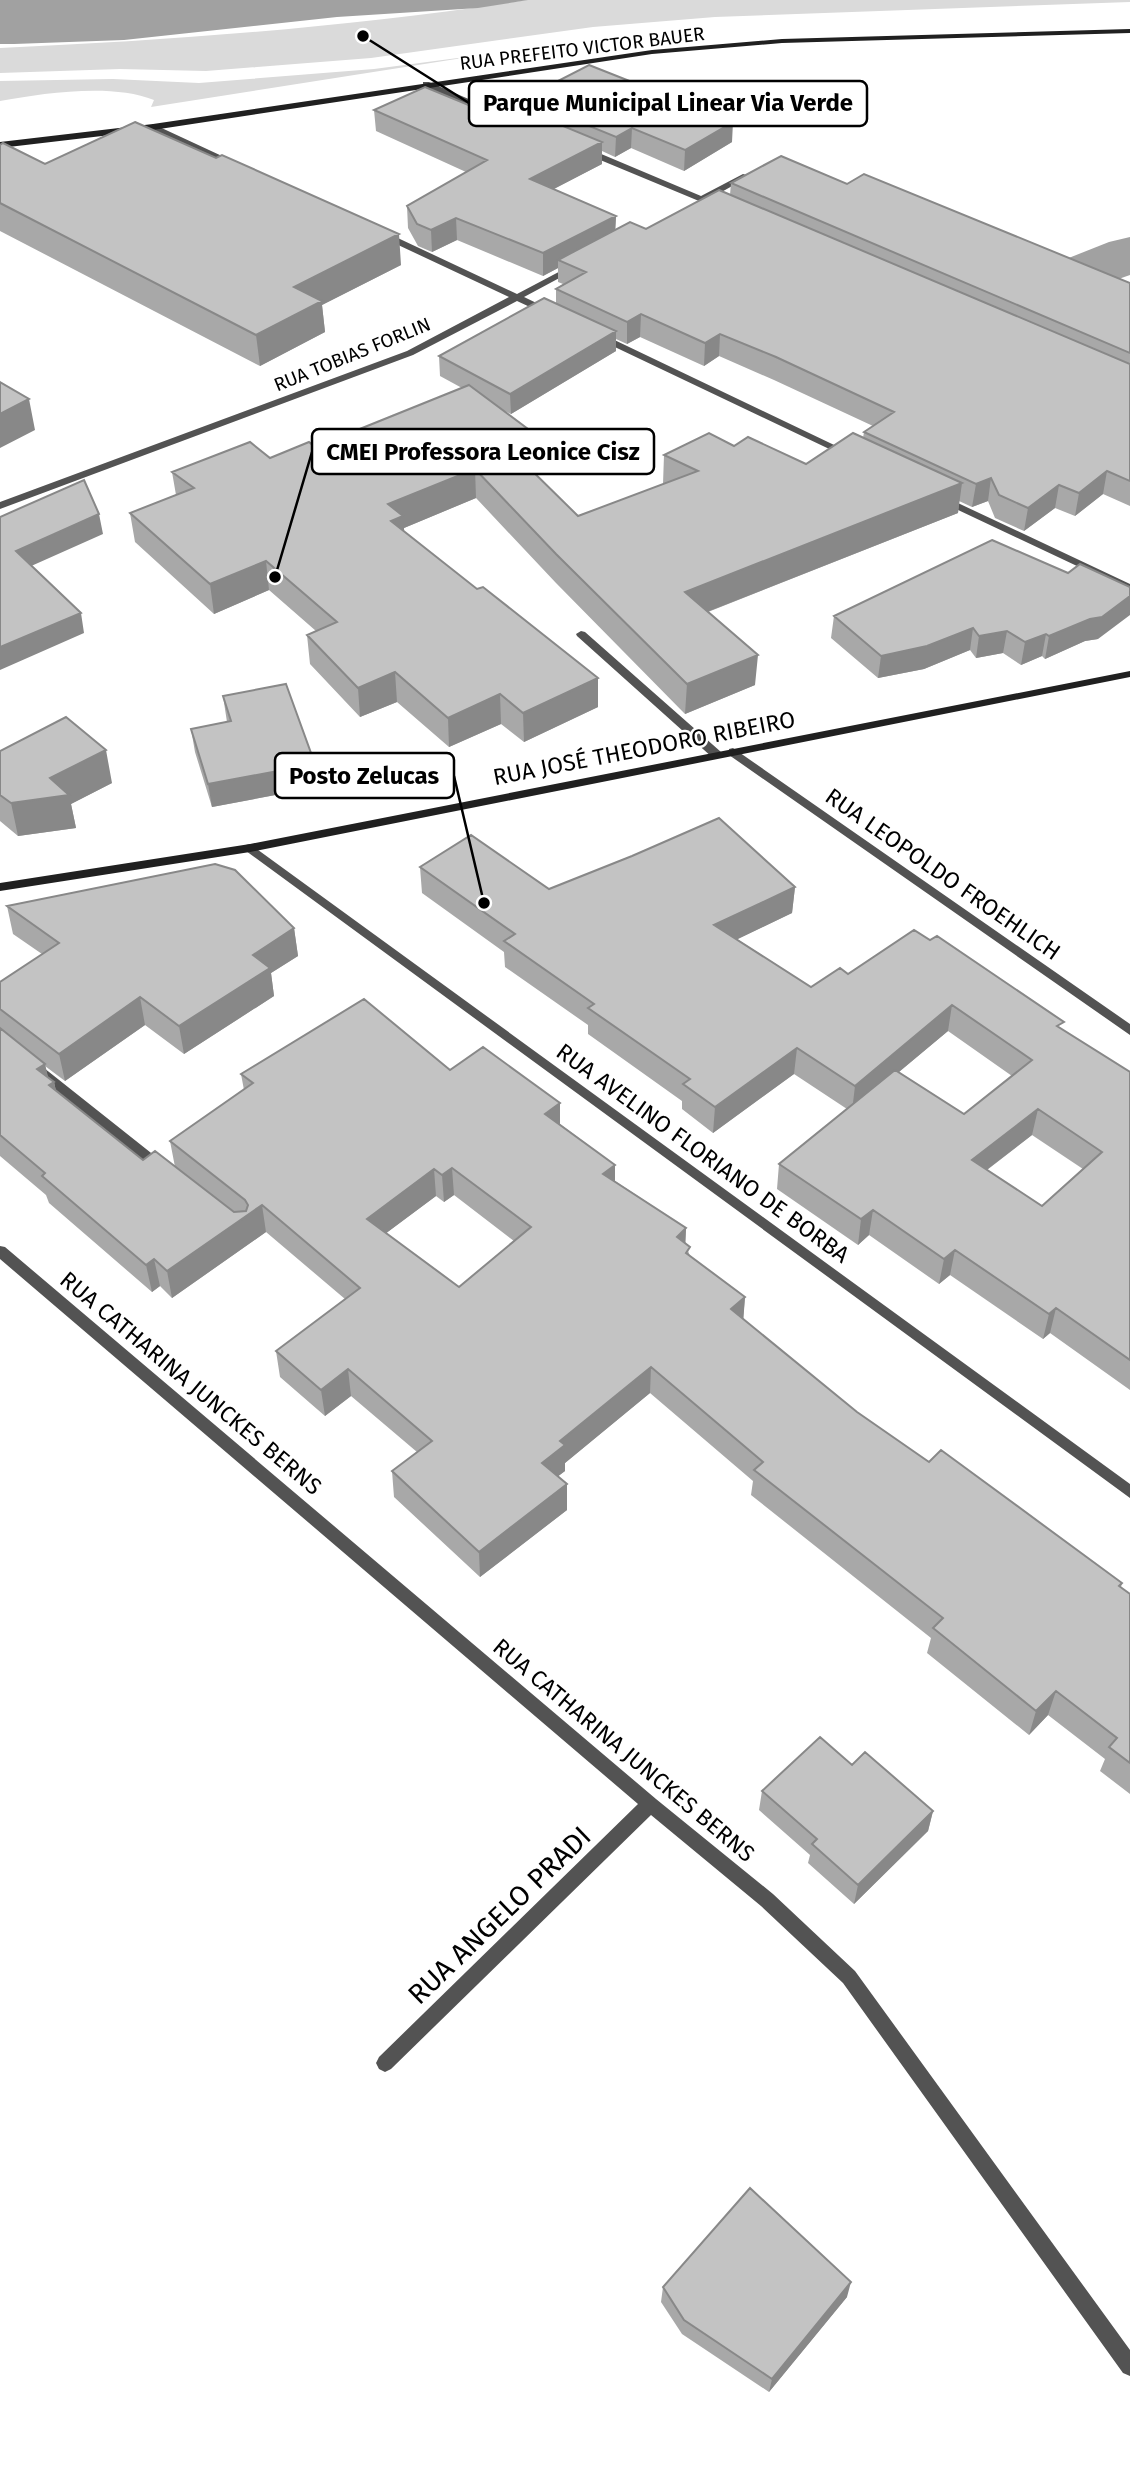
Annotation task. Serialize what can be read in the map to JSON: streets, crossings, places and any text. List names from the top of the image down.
{
  "streets": {
    "main road": ["RUA PREFEITO VICTOR BAUER", "RUA JOSÉ THEODORO RIBEIRO"],
    "street": [
      "RUA TOBIAS FORLIN",
      "RUA LEOPOLDO FROEHLICH",
      "RUA AVELINO FLORIANO DE BORBA",
      "RUA CATHARINA JUNCKES BERNS",
      "RUA ANGELO PRADI"
    ]
  },
  "crossings": [
    ["RUA JOSÉ THEODORO RIBEIRO", "RUA LEOPOLDO FROEHLICH"],
    ["RUA JOSÉ THEODORO RIBEIRO", "RUA AVELINO FLORIANO DE BORBA"],
    ["RUA CATHARINA JUNCKES BERNS", "RUA ANGELO PRADI"]
  ],
  "places": ["Parque Municipal Linear Via Verde", "CMEI Professora Leonice Cisz", "Posto Zelucas"]
}
